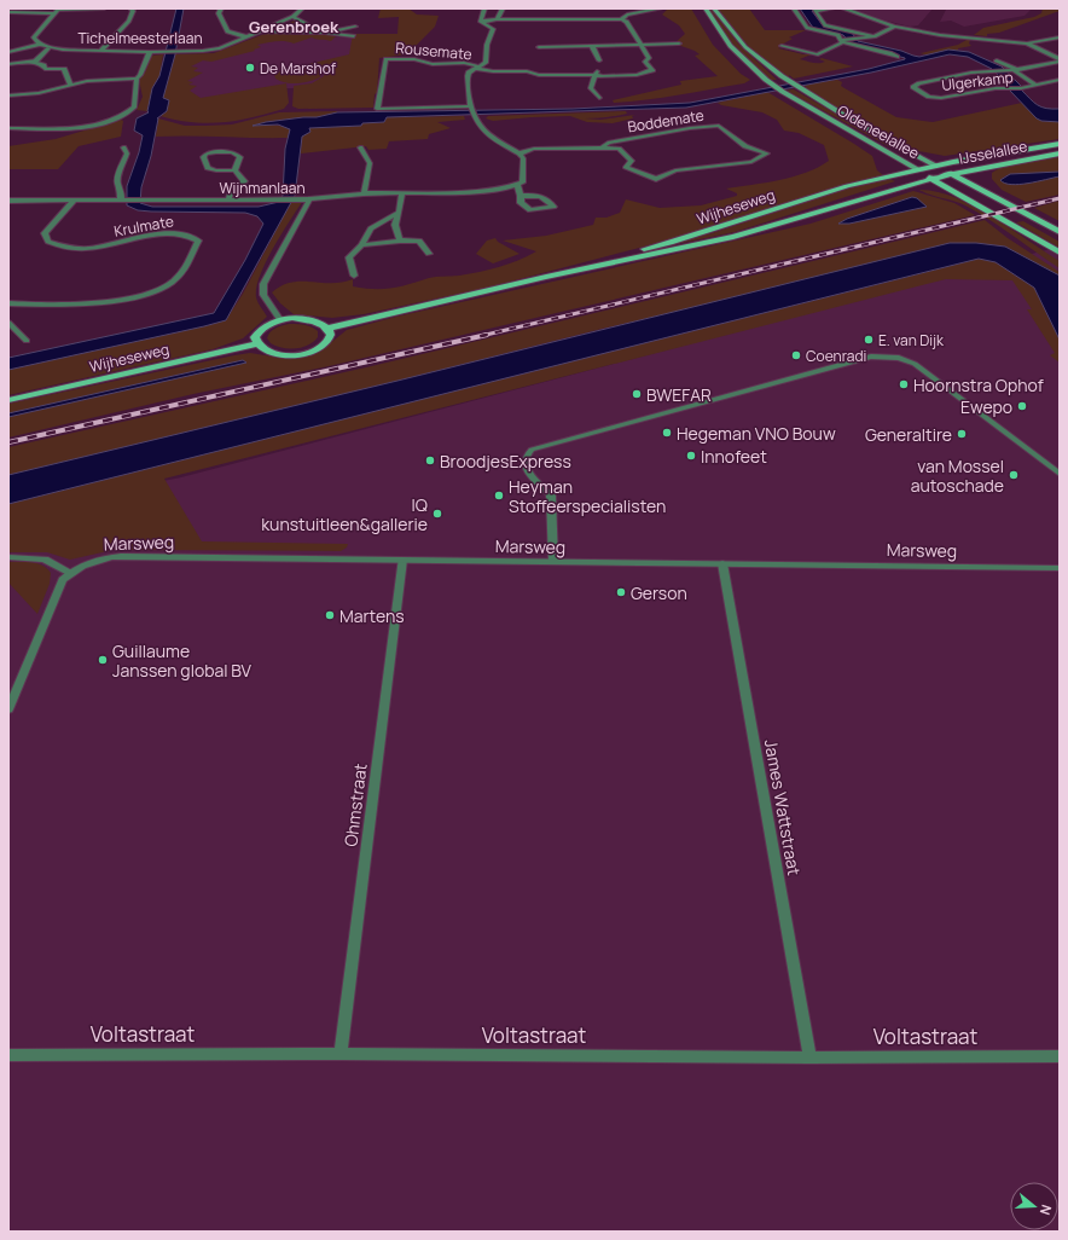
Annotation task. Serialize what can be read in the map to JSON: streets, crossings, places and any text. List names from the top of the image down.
{
  "streets": {
    "main road": ["Oldeneelallee", "IJsselallee", "Wijheseweg"],
    "street": [
      "Tichelmeesterlaan",
      "Rousemate",
      "Ulgerkamp",
      "Boddemate",
      "Wijnmanlaan",
      "Krulmate",
      "Marsweg",
      "Ohmstraat",
      "James Wattstraat",
      "Voltastraat"
    ]
  },
  "crossings": [
    ["Oldeneelallee", "IJsselallee"],
    ["Oldeneelallee", "Wijheseweg"],
    ["IJsselallee", "Wijheseweg"],
    ["Wijnmanlaan", "Krulmate"],
    ["Marsweg", "Ohmstraat"],
    ["Marsweg", "James Wattstraat"],
    ["Ohmstraat", "Voltastraat"],
    ["James Wattstraat", "Voltastraat"]
  ],
  "districts": ["Gerenbroek"],
  "places": [
    "De Marshof",
    "E. van Dijk",
    "Coenradi",
    "Hoornstra Ophof",
    "BWEFAR",
    "Ewepo",
    "Hegeman VNO Bouw",
    "Generaltire",
    "Innofeet",
    "BroodjesExpress",
    "van Mossel autoschade",
    "Heyman Stoffeerspecialisten",
    "IQ kunstuitleen&gallerie",
    "Gerson",
    "Martens",
    "Guillaume Janssen global BV"
  ],
  "north": "right"
}
